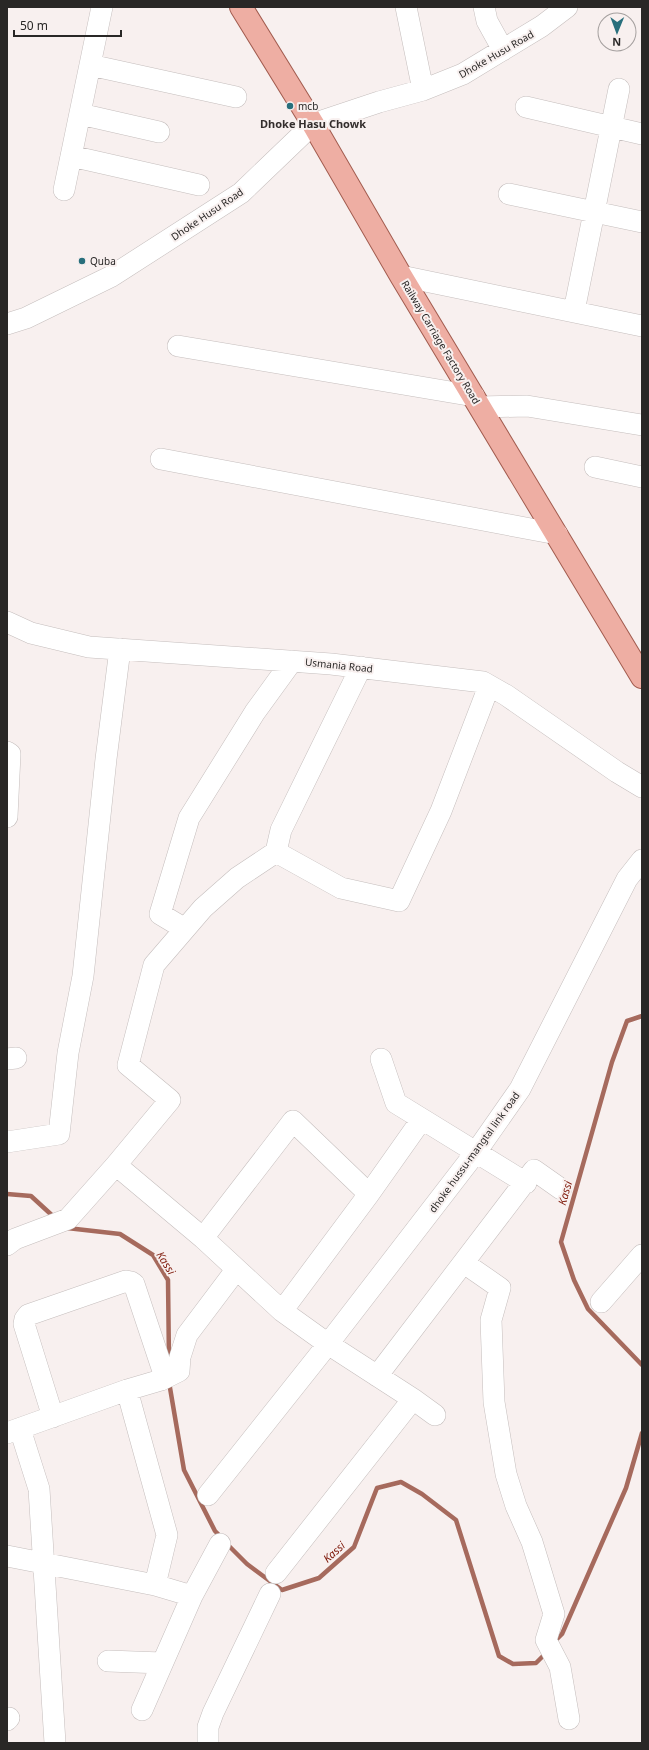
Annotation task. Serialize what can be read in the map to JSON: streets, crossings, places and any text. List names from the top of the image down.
{
  "streets": {
    "main road": ["Railway Carriage Factory Road"],
    "street": ["Dhoke Husu Road", "Usmania Road", "dhoke hussu-mangtal link road"]
  },
  "crossings": [
    ["Dhoke Husu Road", "Railway Carriage Factory Road"]
  ],
  "districts": ["Dhoke Hasu Chowk"],
  "water": ["Kassi"],
  "places": ["mcb", "Quba"],
  "scale_bar": "50 m",
  "north": "bottom"
}
